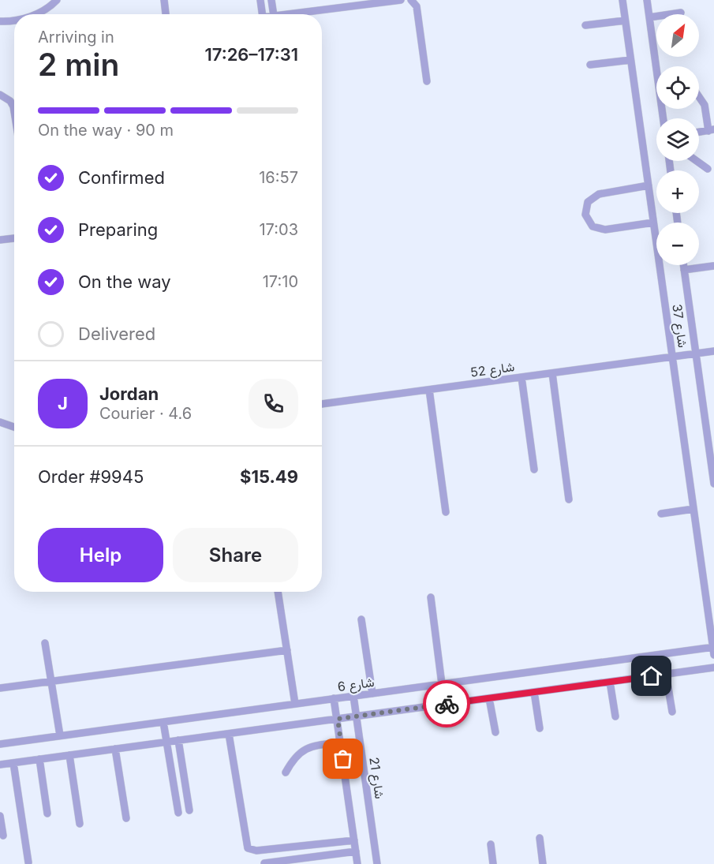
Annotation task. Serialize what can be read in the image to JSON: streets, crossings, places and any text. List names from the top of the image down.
{
  "streets": {
    "lane": [
      "شارع 37",
      "شارع 52",
      "شارع 6",
      "شارع 21"
    ]
  },
  "crossings": [
    ["شارع 37", "شارع 52"],
    ["شارع 37", "شارع 6"],
    ["شارع 6", "شارع 21"]
  ],
  "north": "top right",
  "page": {
    "map_buttons": ["+", "−"],
    "heading": ["2 min", "Arriving in", "17:26–17:31"],
    "panel": [
      "Jordan",
      "Courier · 4.6",
      "Order #9945",
      "$15.49"
    ],
    "bar": "On the way · 90 m",
    "list": [
      ["Confirmed", "16:57"],
      ["Preparing", "17:03"],
      ["On the way", "17:10"],
      "Delivered"
    ],
    "round": "J",
    "buttons": ["Help", "Share"]
  }
}
